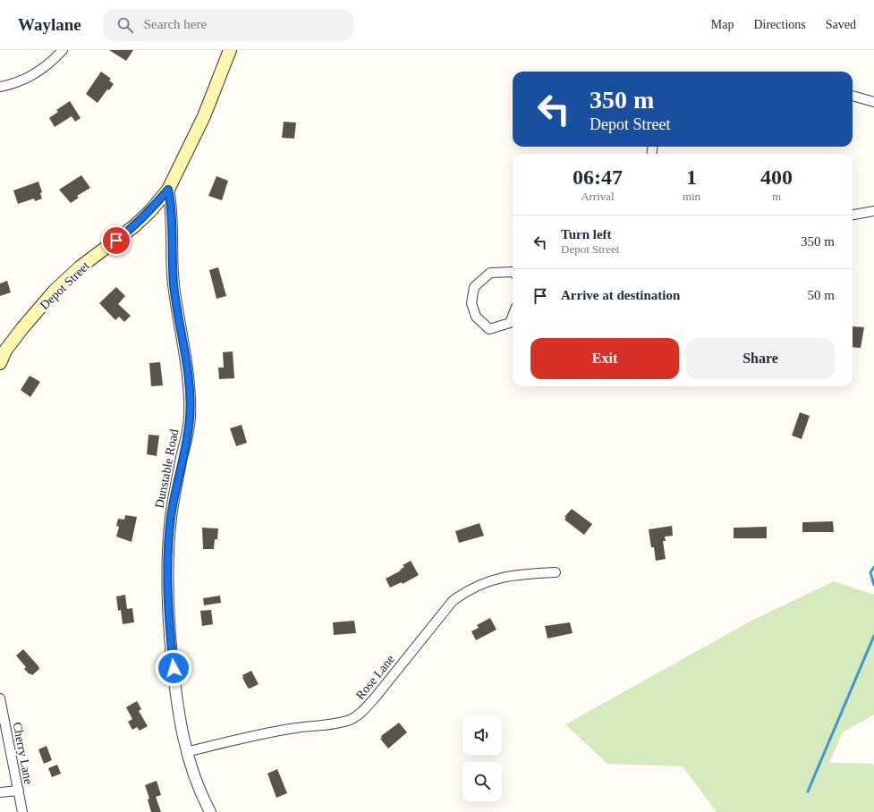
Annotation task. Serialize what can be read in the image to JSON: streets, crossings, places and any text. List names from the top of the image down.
{
  "streets": {
    "main road": ["Depot Street"],
    "street": ["Dunstable Road", "Rose Lane", "Cherry Lane"]
  },
  "crossings": [
    ["Depot Street", "Dunstable Road"],
    ["Dunstable Road", "Rose Lane"]
  ],
  "page": {
    "header": "Waylane",
    "search": "Search here",
    "nav": ["Map", "Directions", "Saved"],
    "turn": ["350 m", "Depot Street"],
    "eta": [
      "06:47",
      "Arrival",
      "1",
      "min",
      "400",
      "m"
    ],
    "list": [
      {
        "name": "Turn left",
        "note": "Depot Street",
        "value": "350 m"
      },
      {
        "name": "Arrive at destination",
        "value": "50 m"
      }
    ],
    "buttons": ["Exit", "Share"]
  }
}
